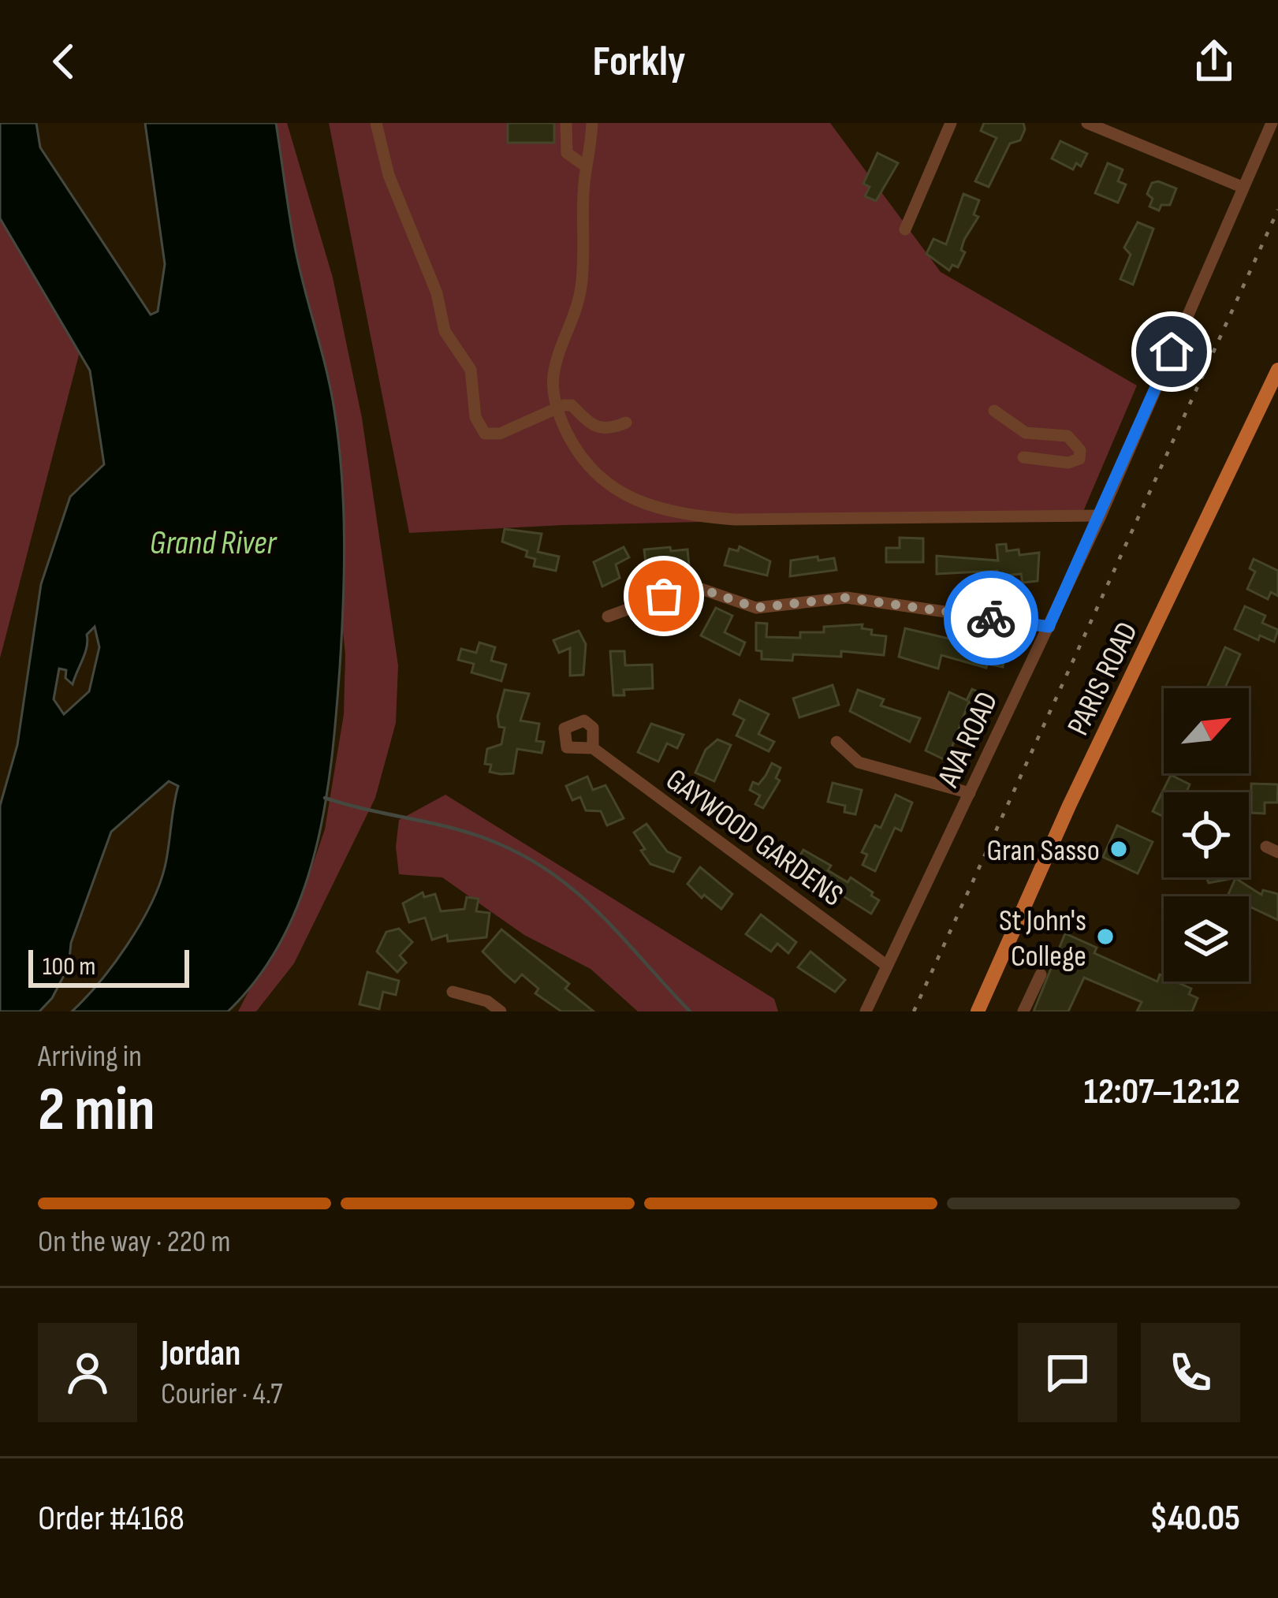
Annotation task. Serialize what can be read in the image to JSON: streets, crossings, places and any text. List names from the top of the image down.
{
  "streets": {
    "main road": ["PARIS ROAD"],
    "street": ["AVA ROAD", "GAYWOOD GARDENS"]
  },
  "crossings": [
    ["AVA ROAD", "GAYWOOD GARDENS"]
  ],
  "water": ["Grand River"],
  "places": ["Gran Sasso", "St John's College"],
  "scale_bar": "100 m",
  "north": "top right",
  "page": {
    "header": "Forkly",
    "scale": "100 m",
    "heading": ["2 min", "Arriving in", "12:07–12:12"],
    "panel": [
      "Jordan",
      "Courier · 4.7",
      "Order #4168",
      "$40.05"
    ],
    "bar": "On the way · 220 m"
  }
}
